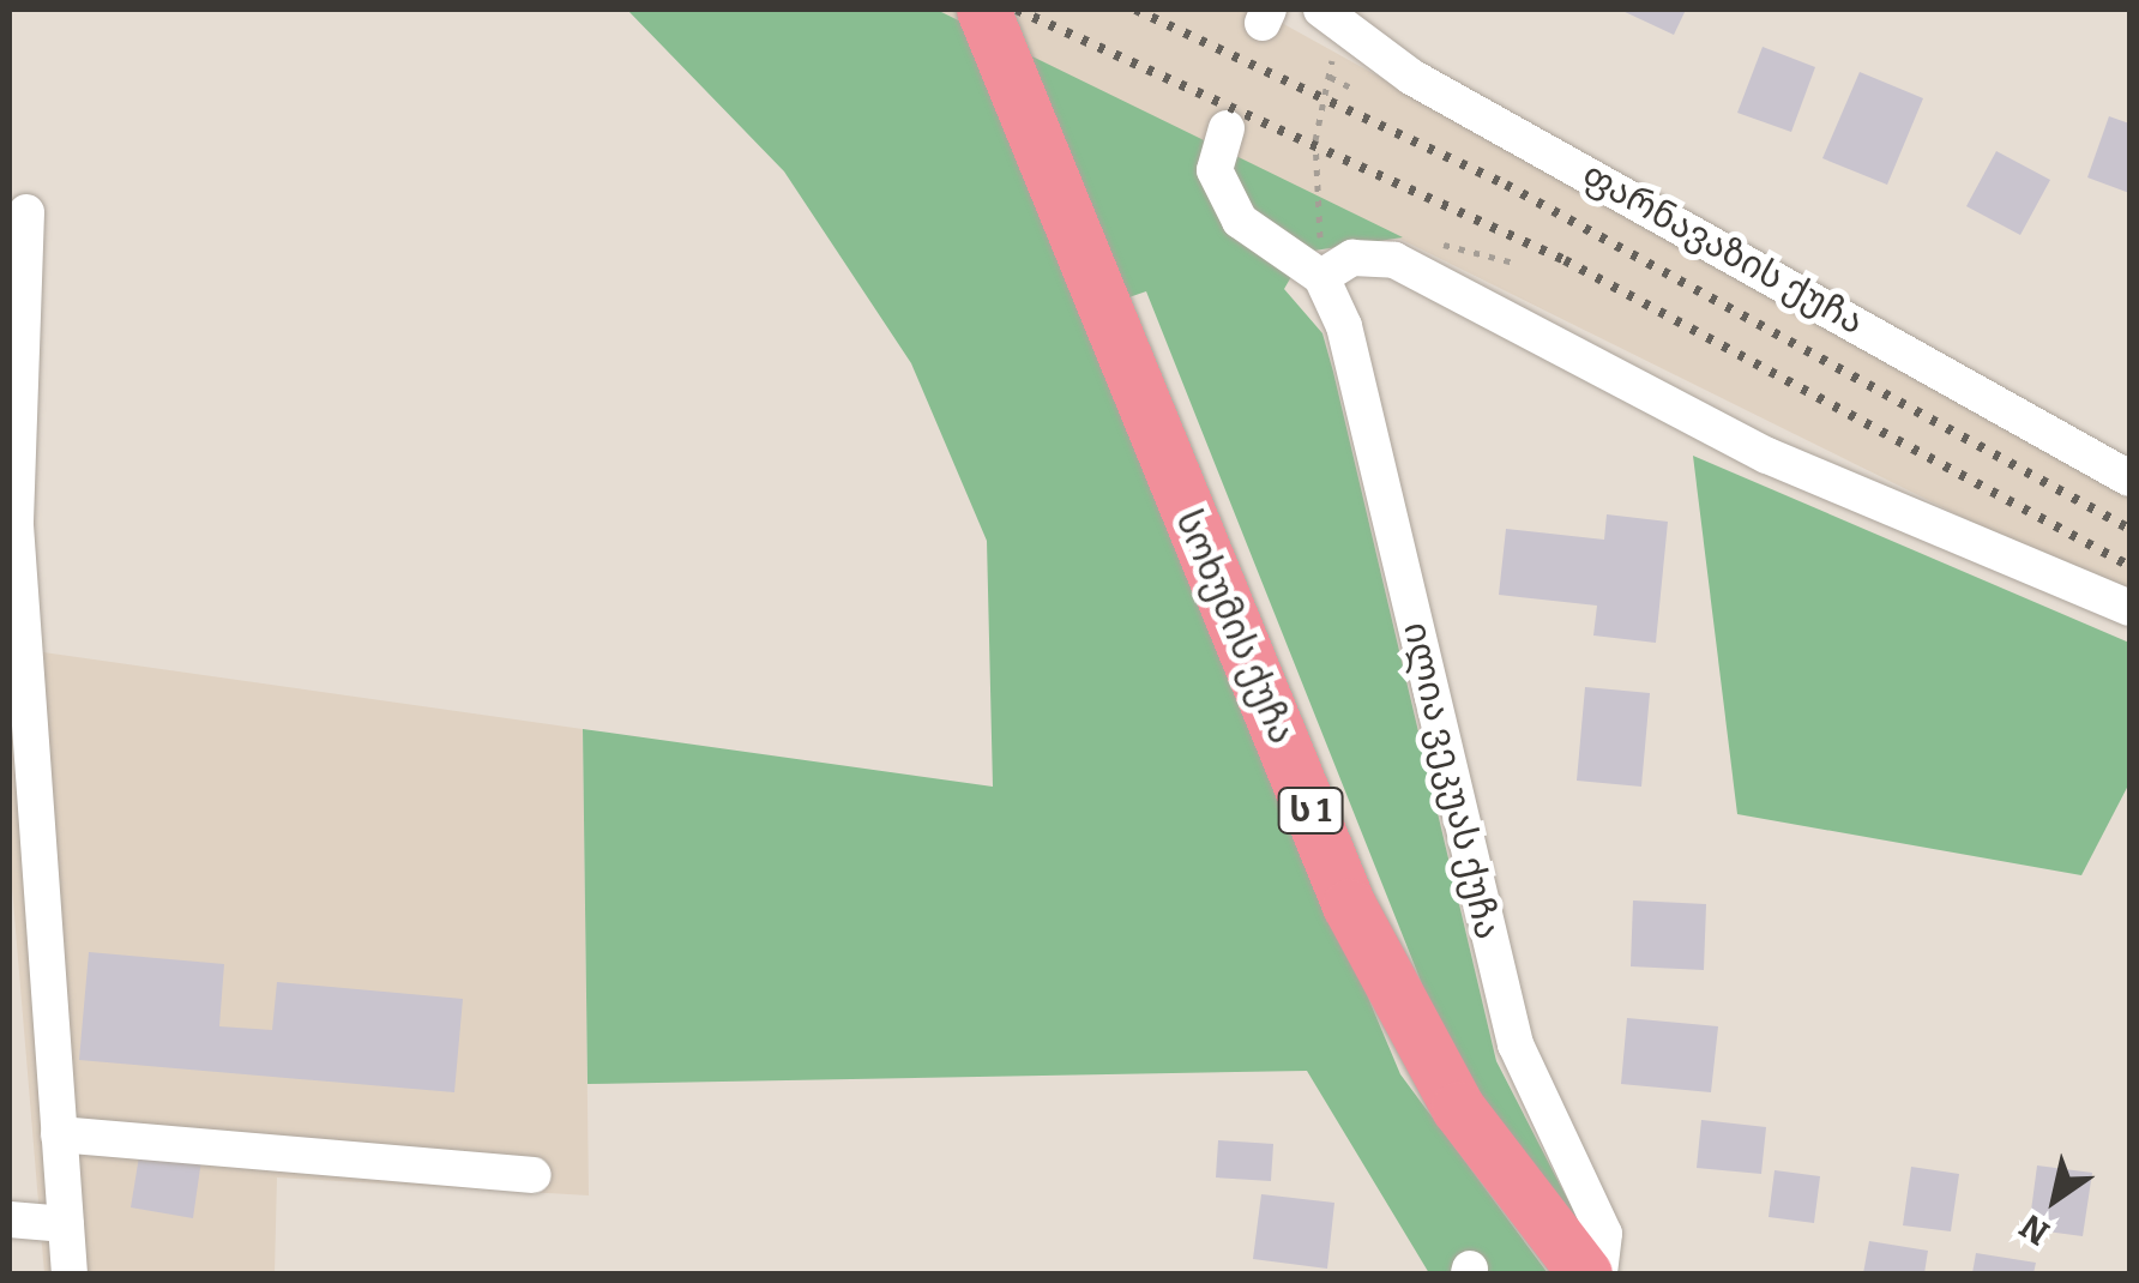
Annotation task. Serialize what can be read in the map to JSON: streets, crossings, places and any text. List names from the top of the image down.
{
  "streets": {
    "highway": ["სოხუმის ქუჩა", "ს 1"],
    "street": ["ფარნავაზის ქუჩა", "ილია ვეკუას ქუჩა"]
  },
  "north": "bottom left"
}
